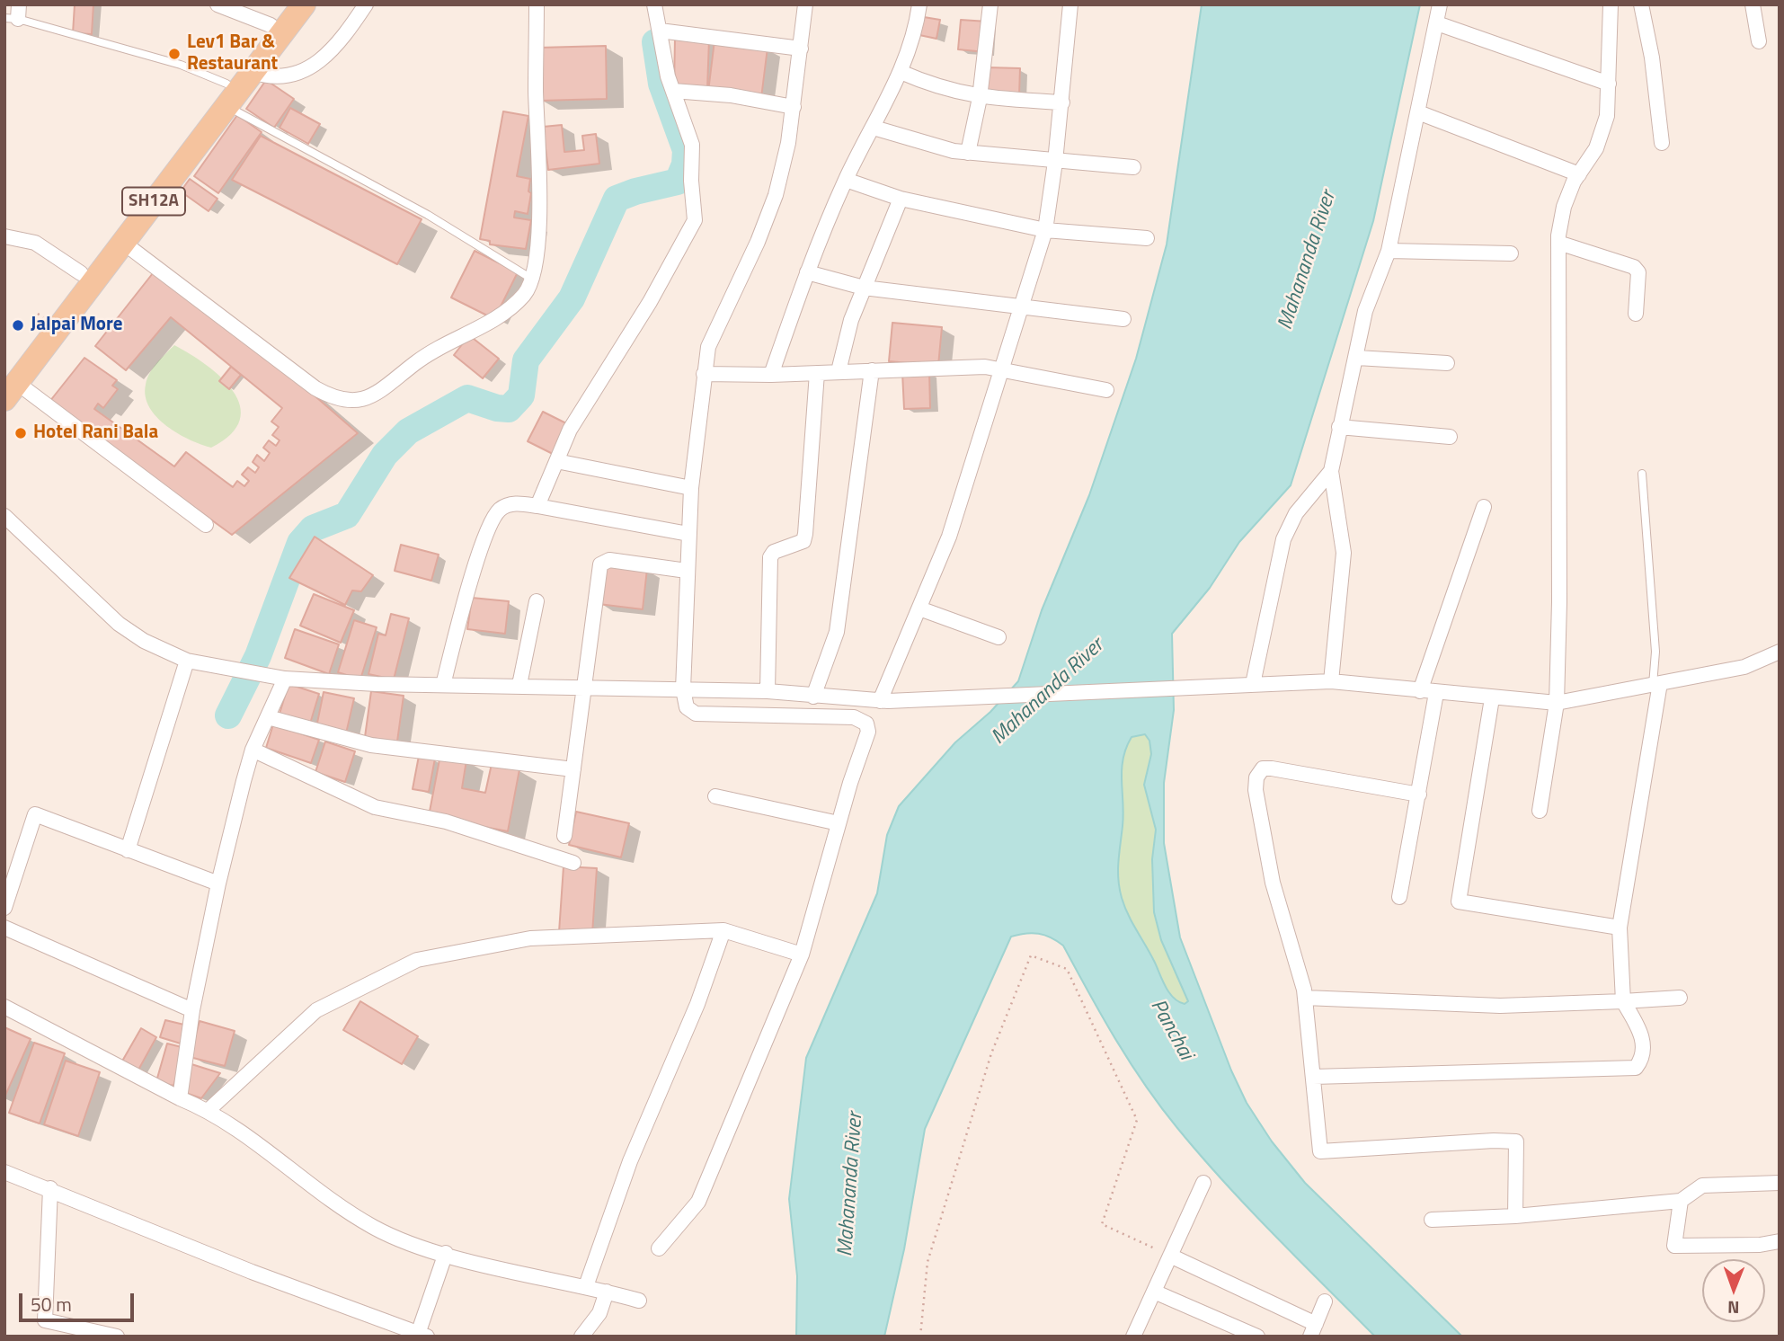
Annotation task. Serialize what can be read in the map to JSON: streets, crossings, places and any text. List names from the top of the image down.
{
  "streets": {
    "main road": ["SH12A"]
  },
  "water": ["Mahananda River", "Panchai"],
  "places": ["Lev1 Bar & Restaurant", "Jalpai More", "Hotel Rani Bala"],
  "scale_bar": "50 m",
  "north": "bottom"
}
